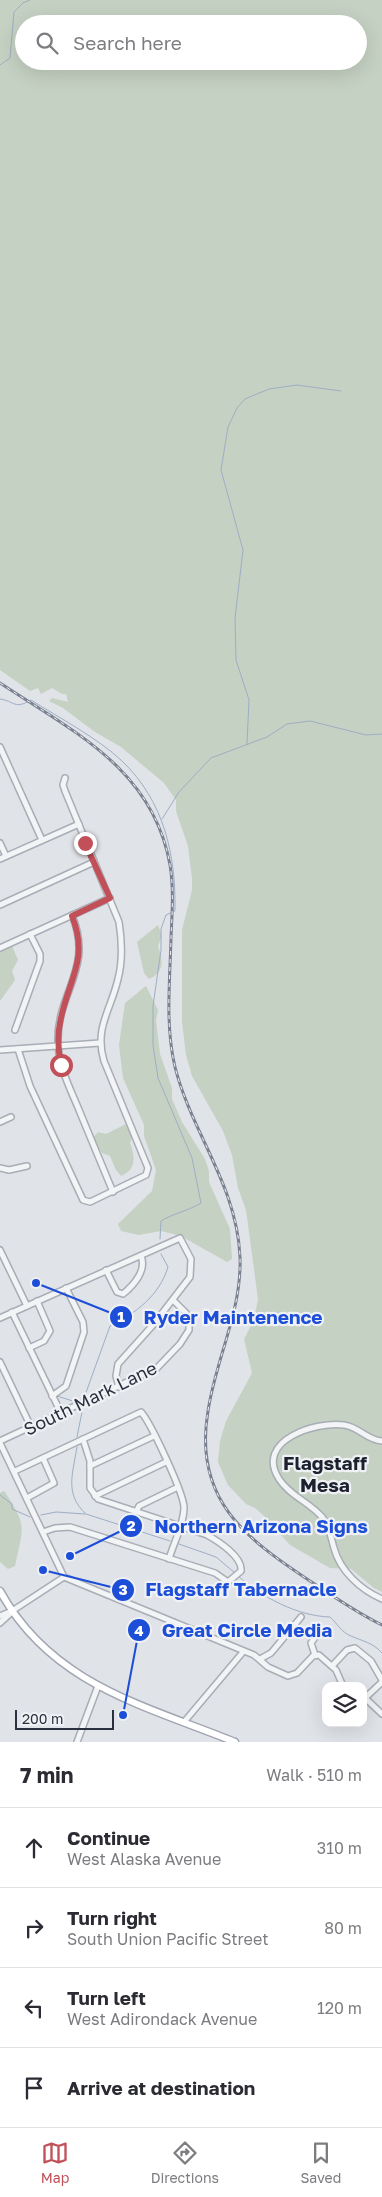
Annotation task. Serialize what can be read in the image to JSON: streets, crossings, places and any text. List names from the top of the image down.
{
  "streets": {
    "street": ["South Mark Lane"]
  },
  "districts": ["Flagstaff Mesa"],
  "places": [
    "Ryder Maintenence",
    "Northern Arizona Signs",
    "Flagstaff Tabernacle",
    "Great Circle Media"
  ],
  "scale_bar": "200 m",
  "page": {
    "search": "Search here",
    "scale": "200 m",
    "heading": ["7 min", "Walk · 510 m"],
    "list": [
      ["Continue", "West Alaska Avenue", "310 m"],
      ["Turn right", "South Union Pacific Street", "80 m"],
      ["Turn left", "West Adirondack Avenue", "120 m"],
      "Arrive at destination"
    ],
    "nav": ["Map", "Directions", "Saved"]
  }
}
